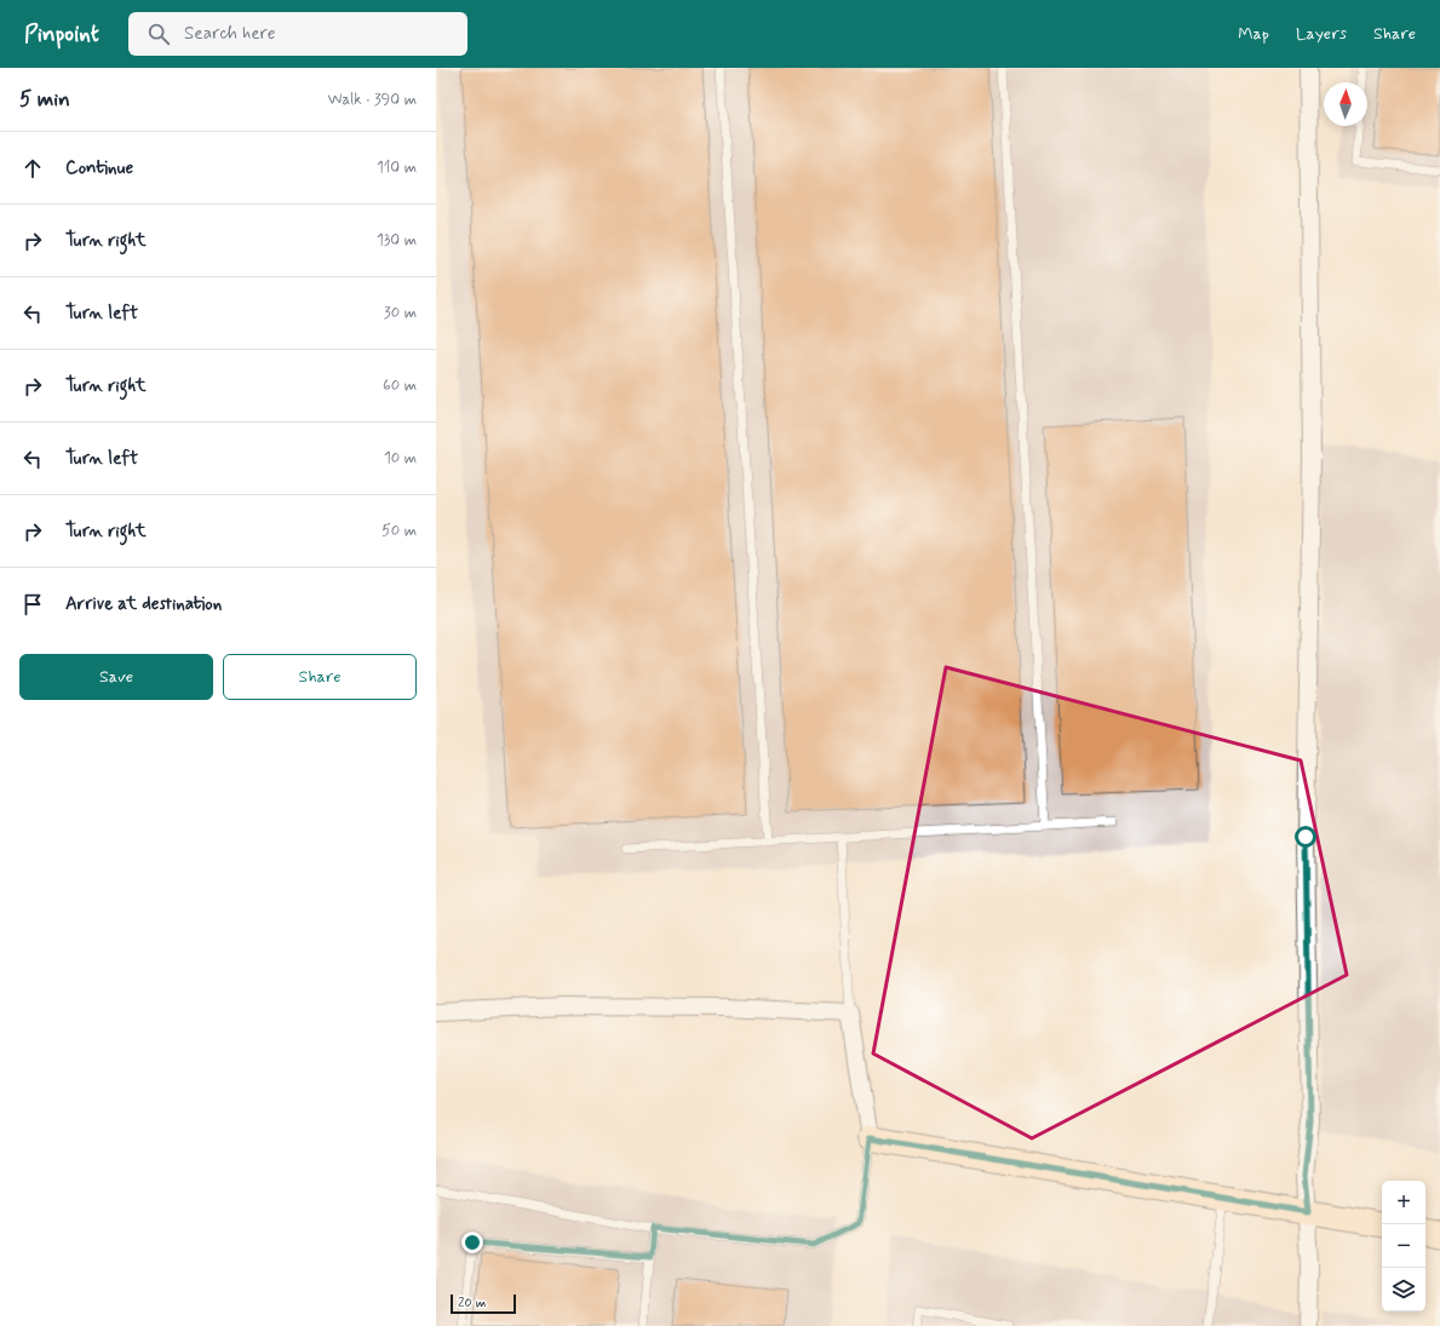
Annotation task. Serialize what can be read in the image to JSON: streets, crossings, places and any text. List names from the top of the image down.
{
  "scale_bar": "20 m",
  "north": "top",
  "page": {
    "header": "Pinpoint",
    "search": "Search here",
    "nav": ["Map", "Layers", "Share"],
    "heading": ["5 min", "Walk · 390 m"],
    "list": [
      ["Continue", "110 m"],
      ["Turn right", "130 m"],
      ["Turn left", "30 m"],
      ["Turn right", "60 m"],
      ["Turn left", "10 m"],
      ["Turn right", "50 m"],
      "Arrive at destination"
    ],
    "buttons": ["Save", "Share"],
    "map_buttons": ["+", "−"],
    "scale": "20 m"
  }
}
